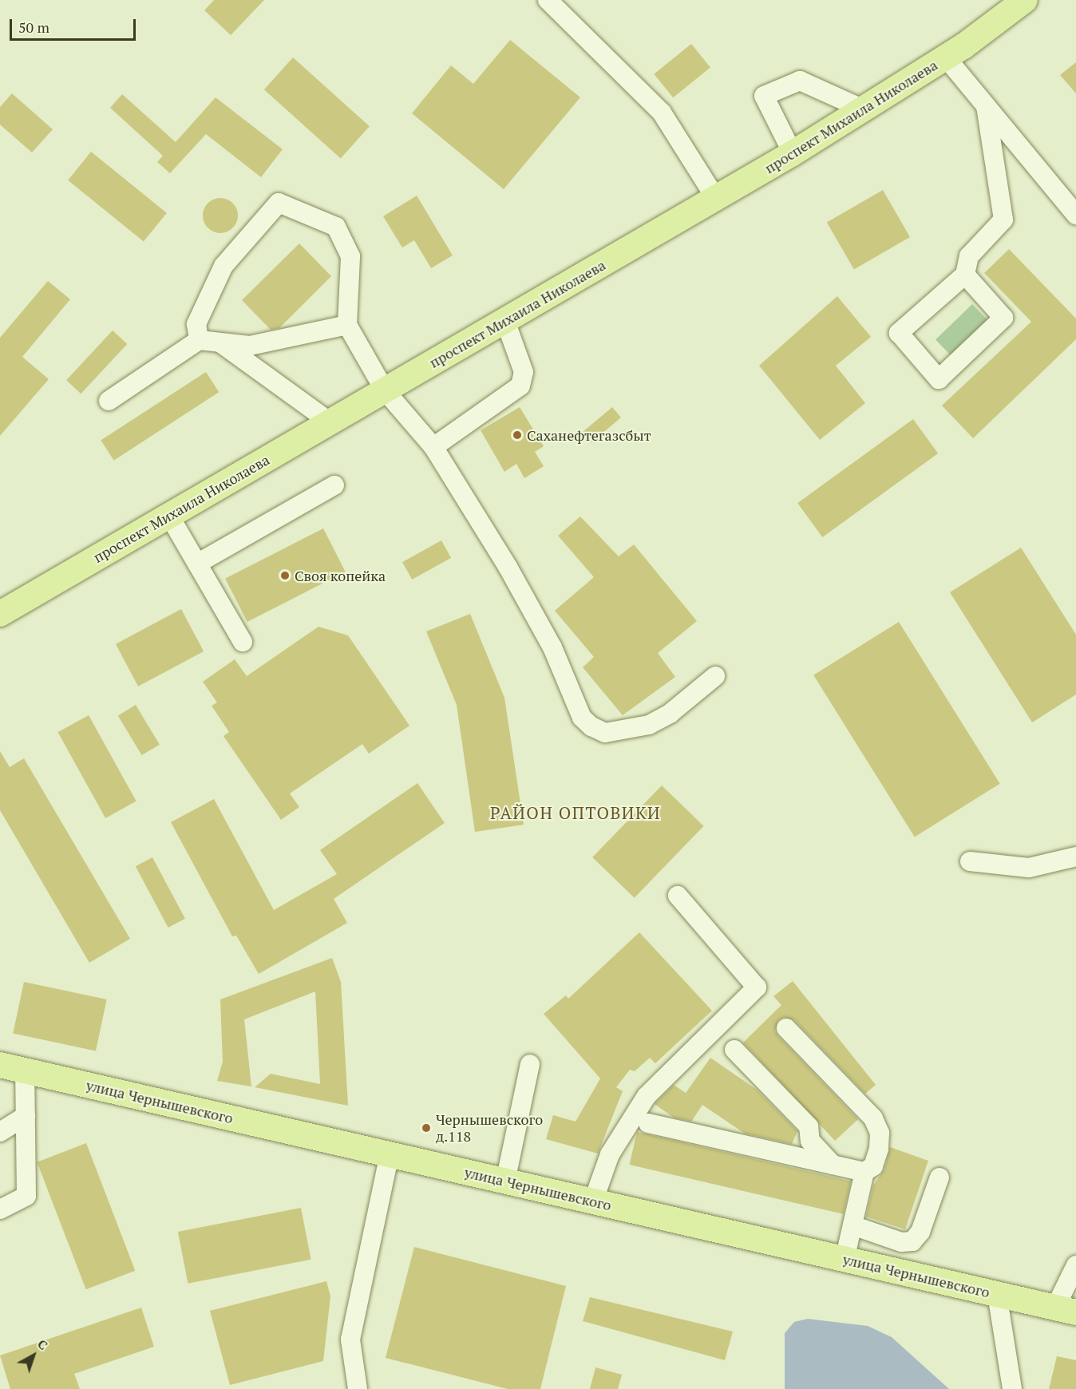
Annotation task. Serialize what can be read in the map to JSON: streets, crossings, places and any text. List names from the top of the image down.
{
  "streets": {
    "main road": ["проспект Михаила Николаева", "улица Чернышевского"]
  },
  "districts": ["РАЙОН ОПТОВИКИ"],
  "places": ["Саханефтегазсбыт", "Своя копейка", "Чернышевского д.118"],
  "scale_bar": "50 m",
  "north": "top right"
}
